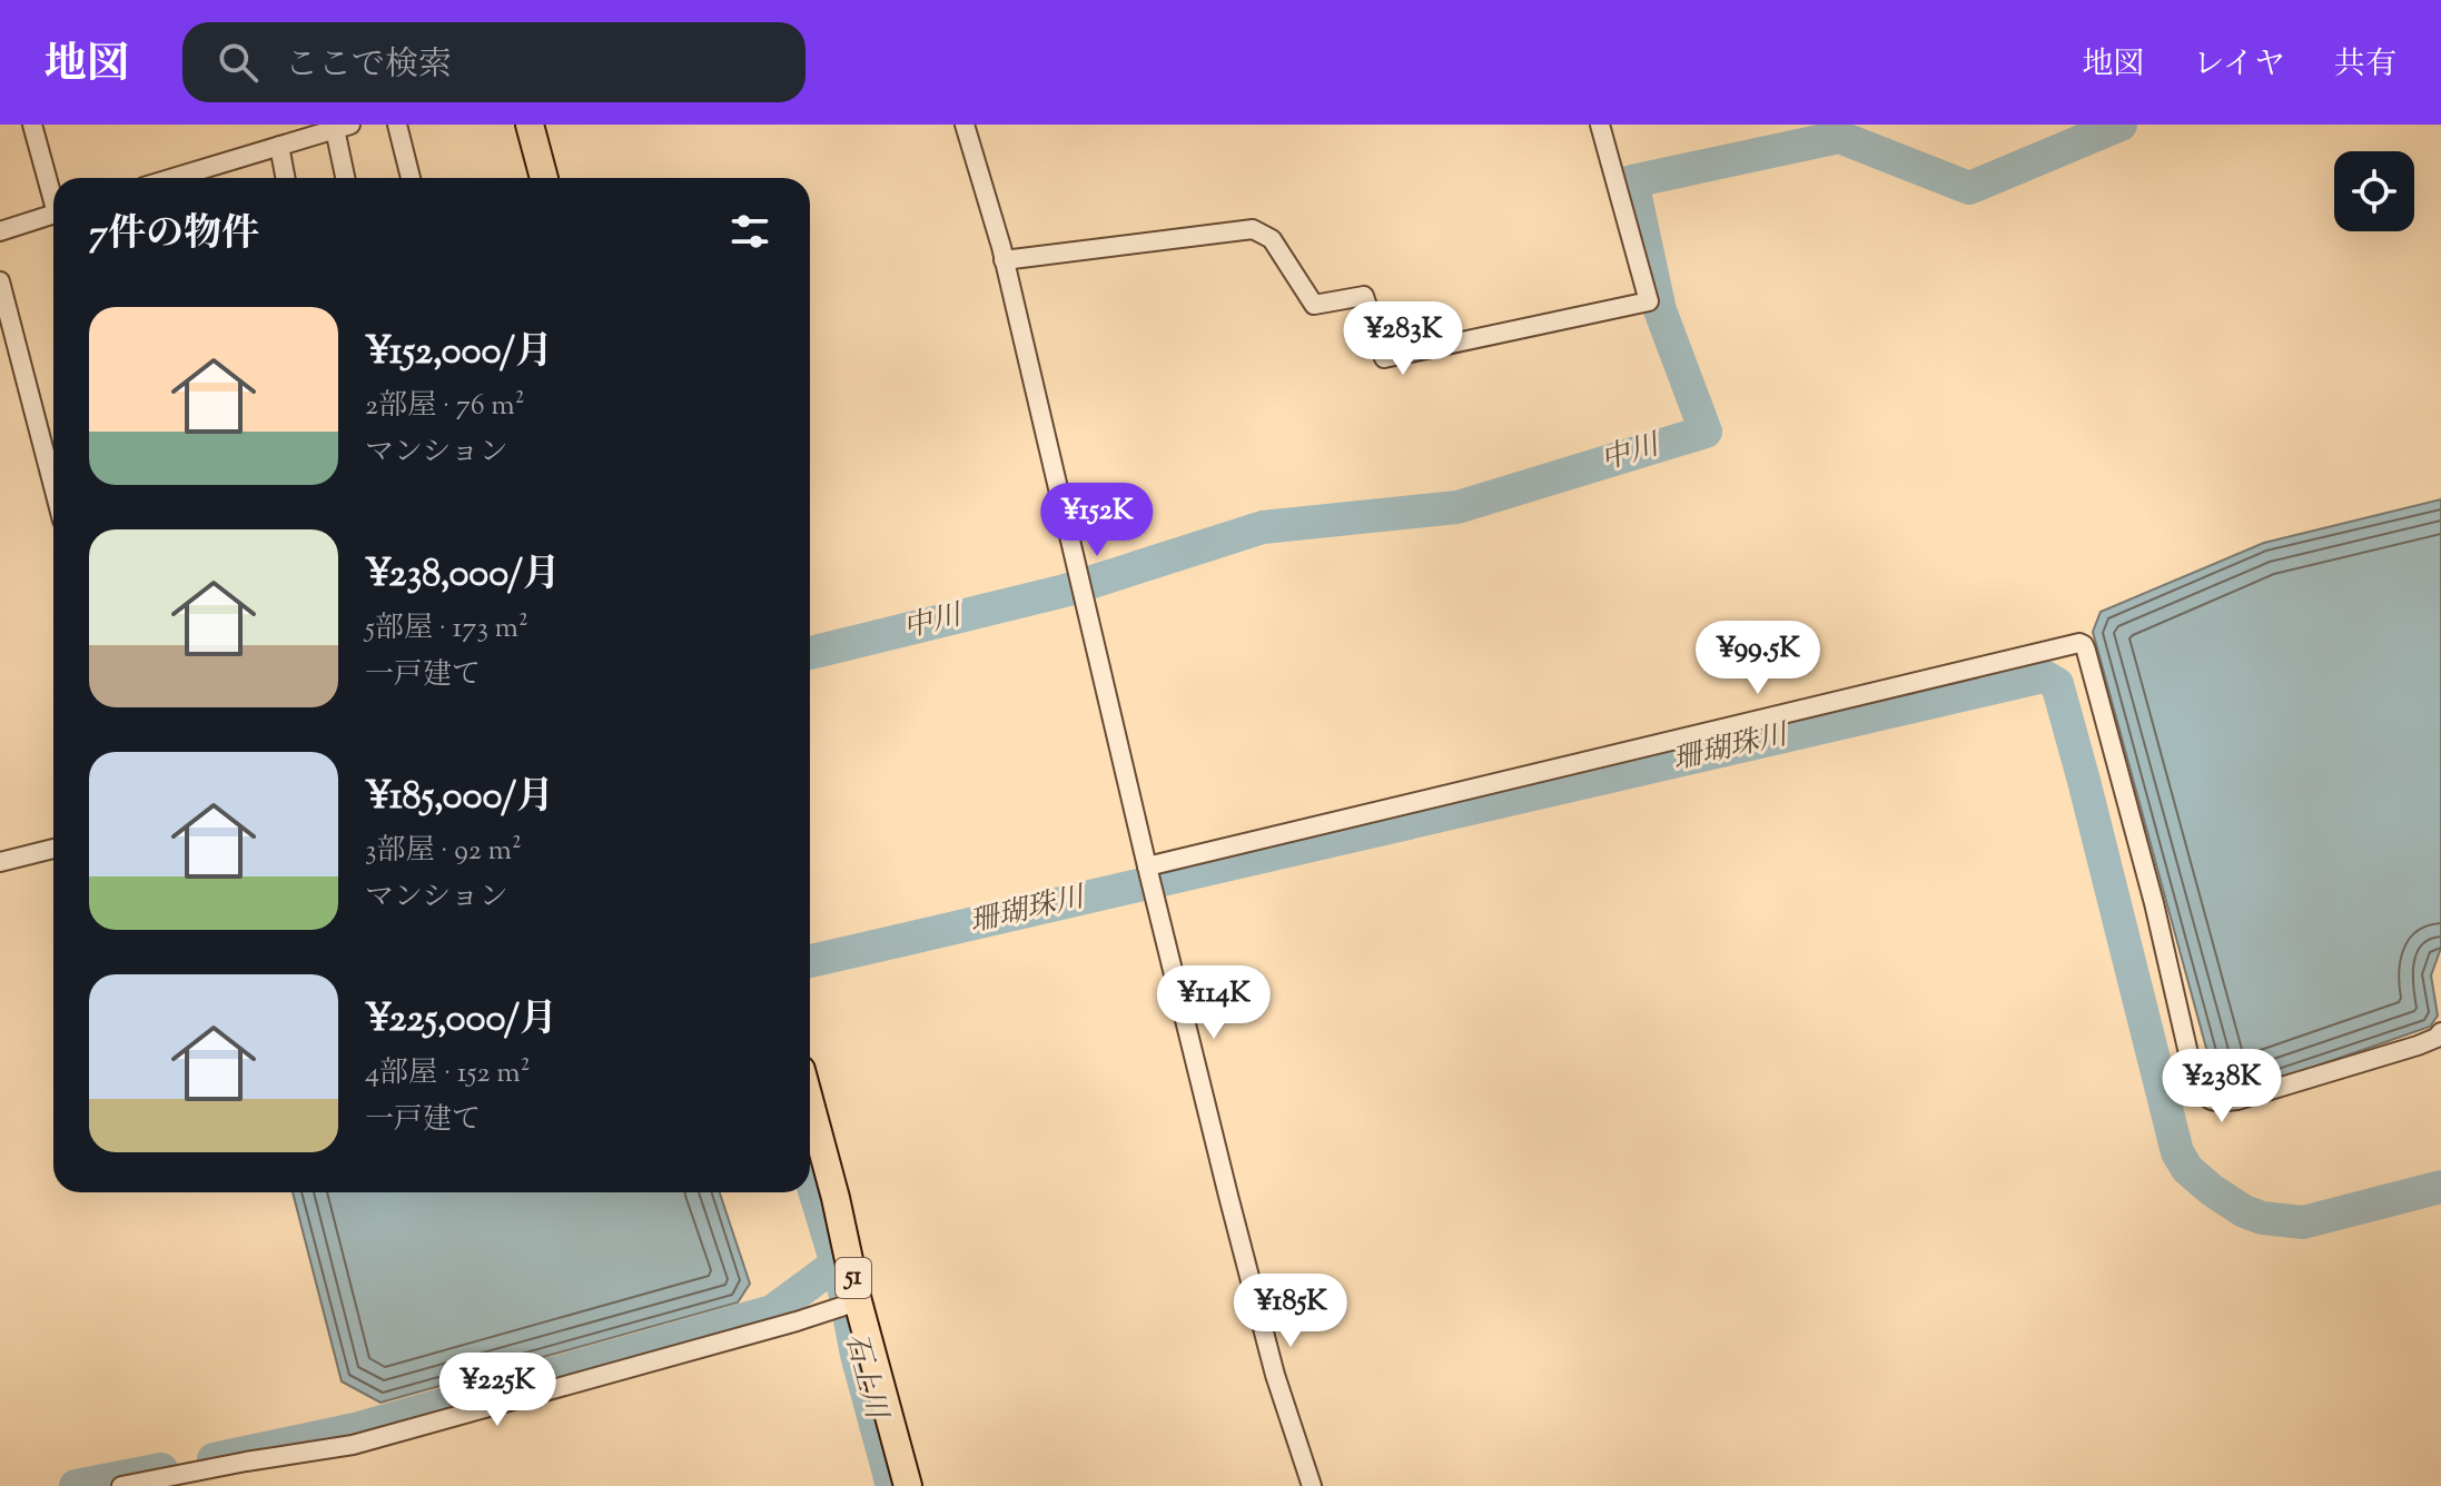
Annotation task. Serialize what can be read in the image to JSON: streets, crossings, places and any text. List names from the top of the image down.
{
  "streets": {
    "main road": ["51"]
  },
  "water": ["中川", "珊瑚珠川", "石上川"],
  "page": {
    "header": "地図",
    "search": "ここで検索",
    "nav": ["地図", "レイヤ", "共有"],
    "heading": "7件の物件",
    "list": [
      {
        "name": "¥152,000/月",
        "note": "2部屋 · 76 m² · マンション"
      },
      {
        "name": "¥238,000/月",
        "note": "5部屋 · 173 m² · 一戸建て"
      },
      {
        "name": "¥185,000/月",
        "note": "3部屋 · 92 m² · マンション"
      },
      {
        "name": "¥225,000/月",
        "note": "4部屋 · 152 m² · 一戸建て"
      }
    ],
    "price": [
      "¥283K",
      "¥152K",
      "¥99.5K",
      "¥114K",
      "¥238K",
      "¥185K",
      "¥225K"
    ]
  }
}
